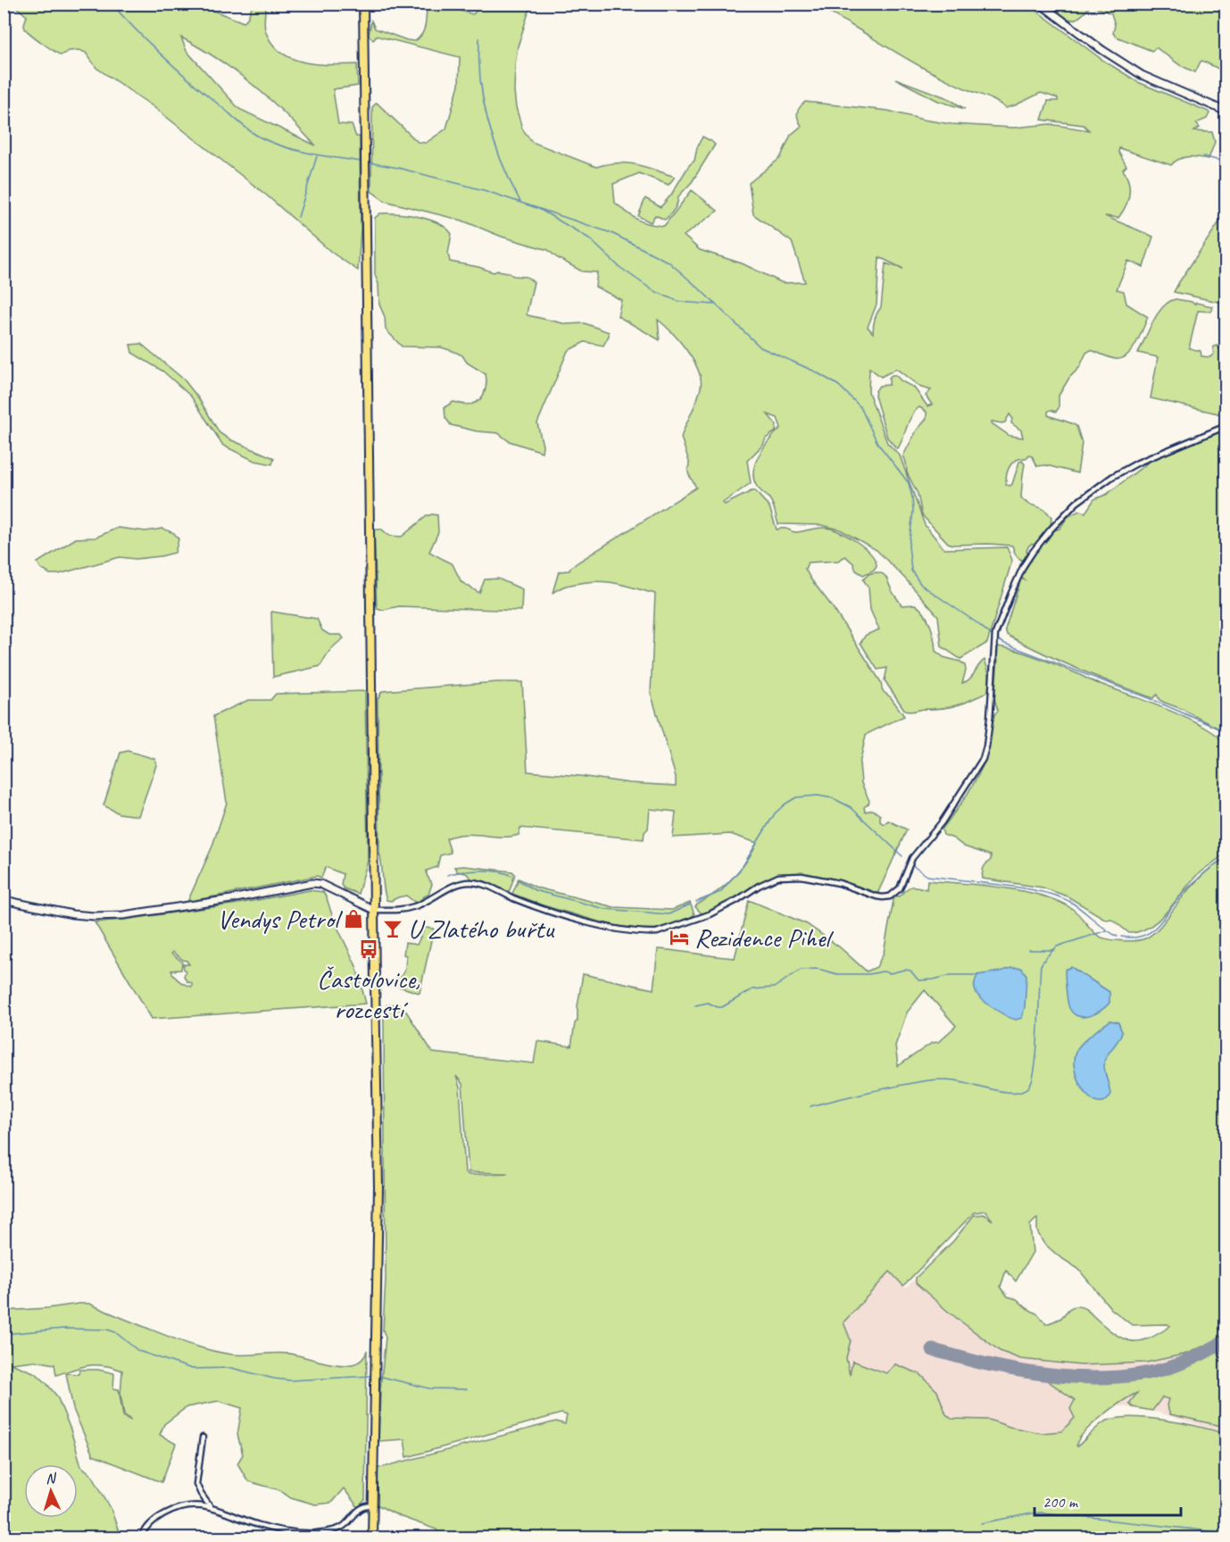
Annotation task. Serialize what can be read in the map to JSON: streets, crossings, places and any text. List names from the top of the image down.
{
  "places": {
    "shop": ["Vendys Petrol"],
    "bar": ["U Zlatého buřtu"],
    "hotel": ["Rezidence Pihel"],
    "bus stop": ["Častolovice, rozcestí"]
  },
  "scale_bar": "200 m",
  "north": "top"
}
